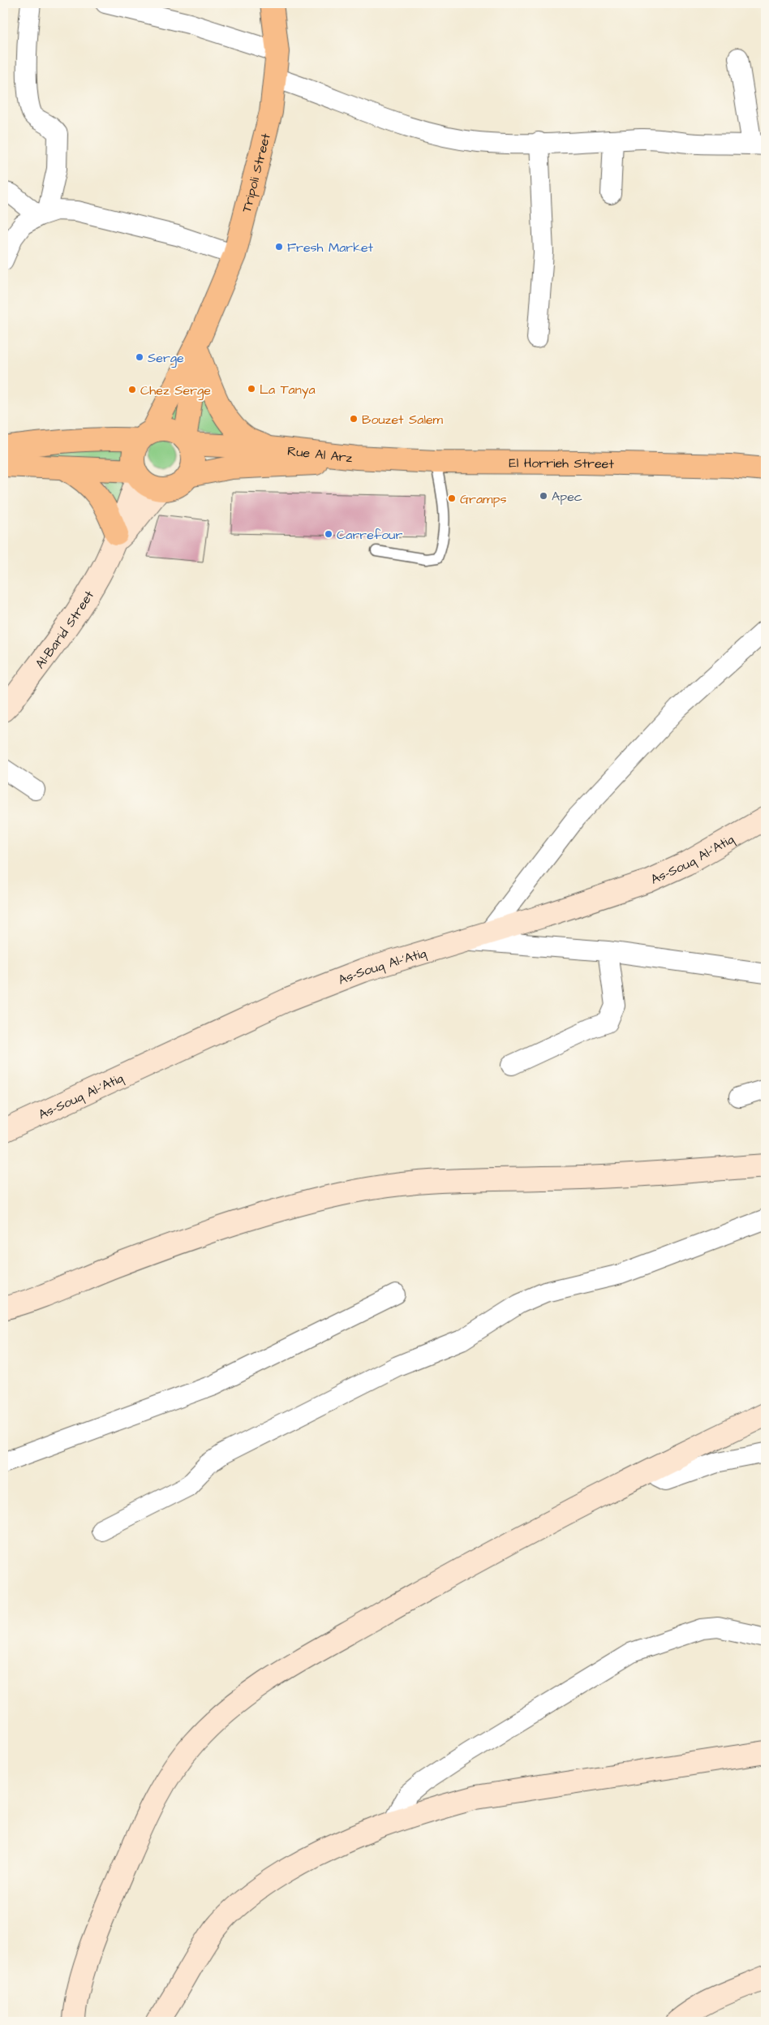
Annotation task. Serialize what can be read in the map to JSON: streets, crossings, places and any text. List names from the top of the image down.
{
  "streets": {
    "main road": ["Tripoli Street", "Rue Al Arz", "El Horrieh Street"],
    "street": ["Al-Barid Street", "As-Souq Al-'Atiq"]
  },
  "crossings": [
    ["Rue Al Arz", "El Horrieh Street"],
    ["Rue Al Arz", "Al-Barid Street"]
  ],
  "places": [
    "Fresh Market",
    "Serge",
    "La Tanya",
    "Chez Serge",
    "Bouzet Salem",
    "Apec",
    "Gramps",
    "Carrefour"
  ]
}
